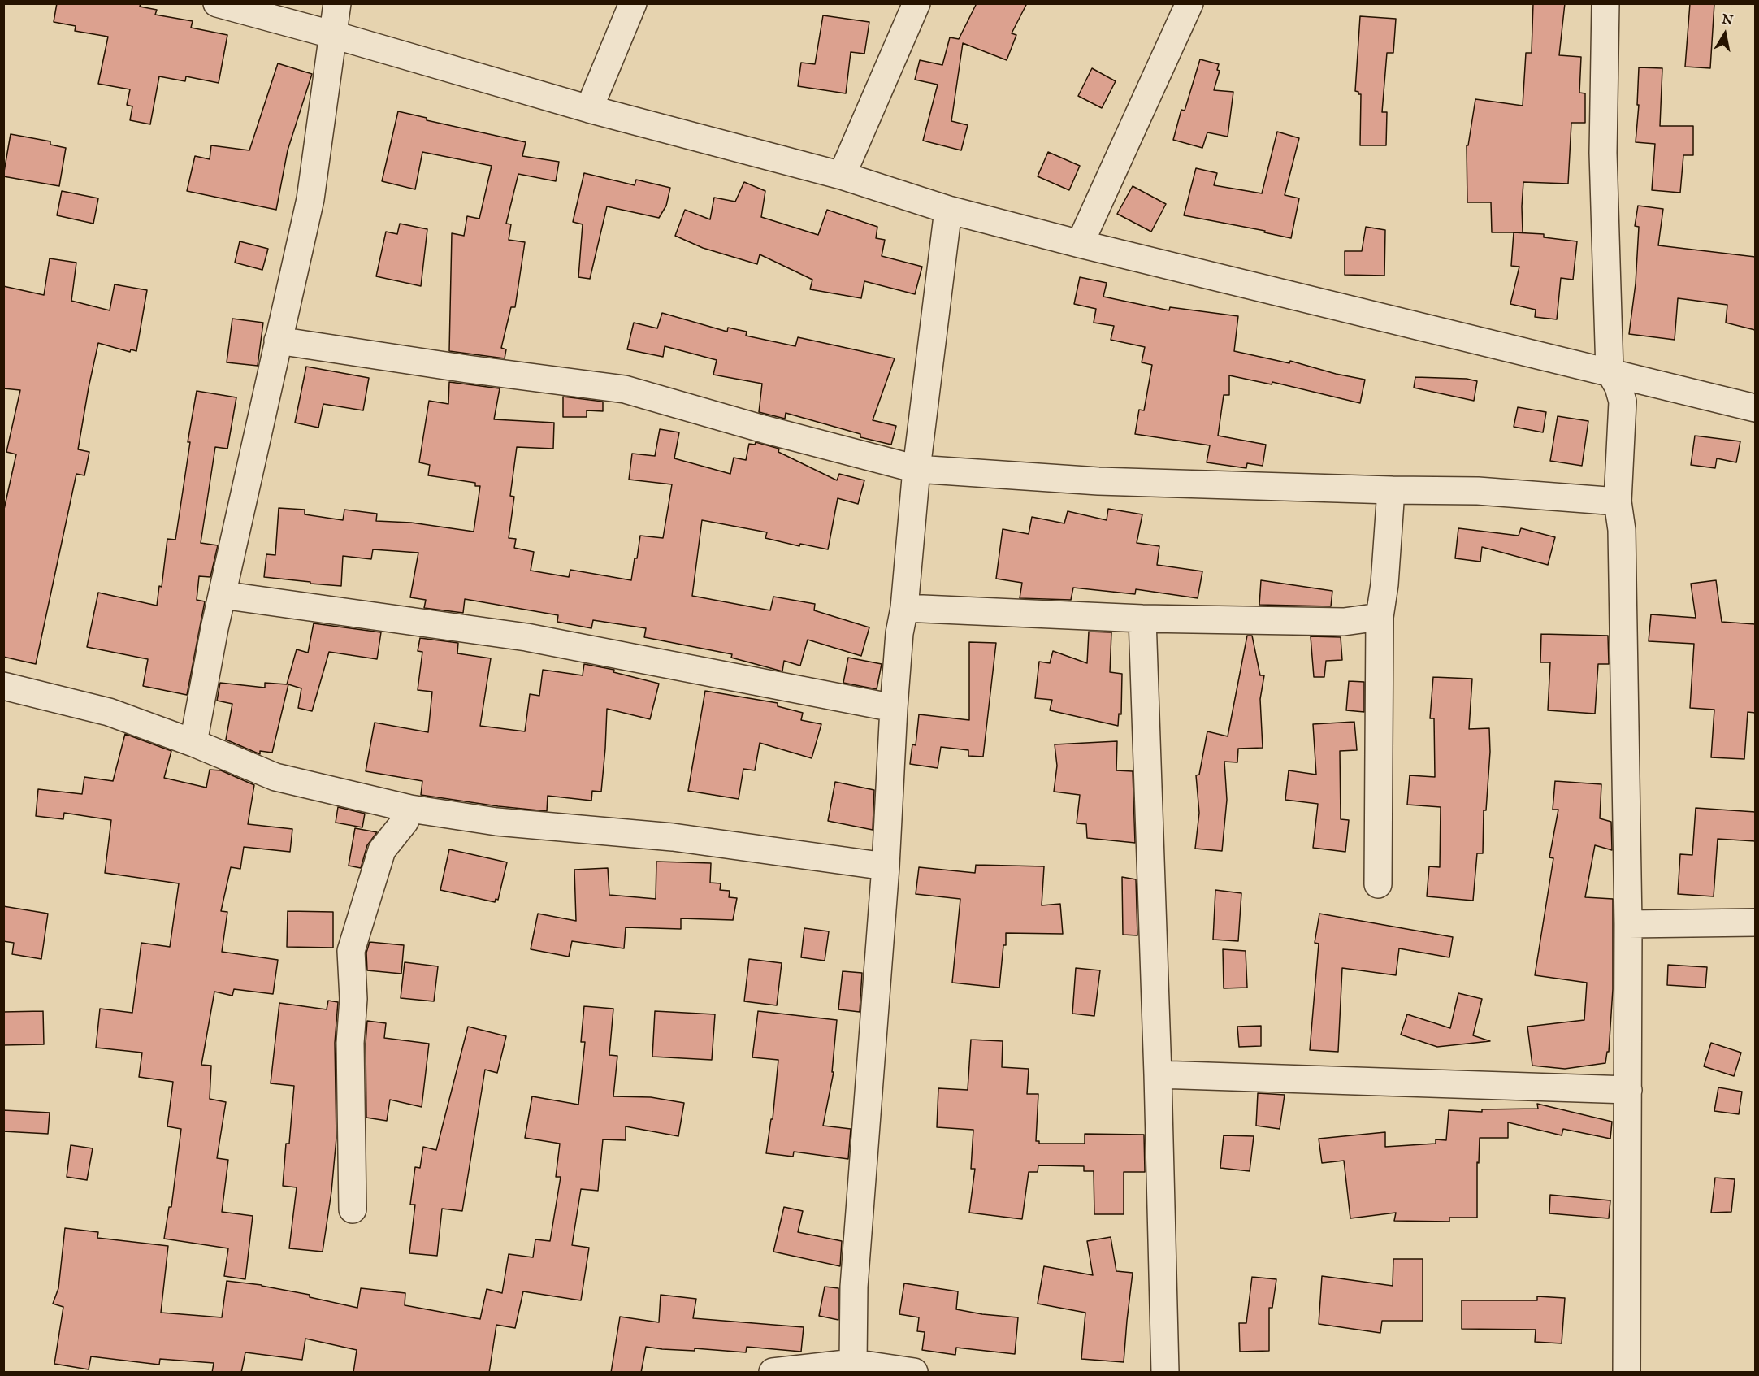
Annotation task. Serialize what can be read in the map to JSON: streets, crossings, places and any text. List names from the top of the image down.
{
  "north": "top"
}
